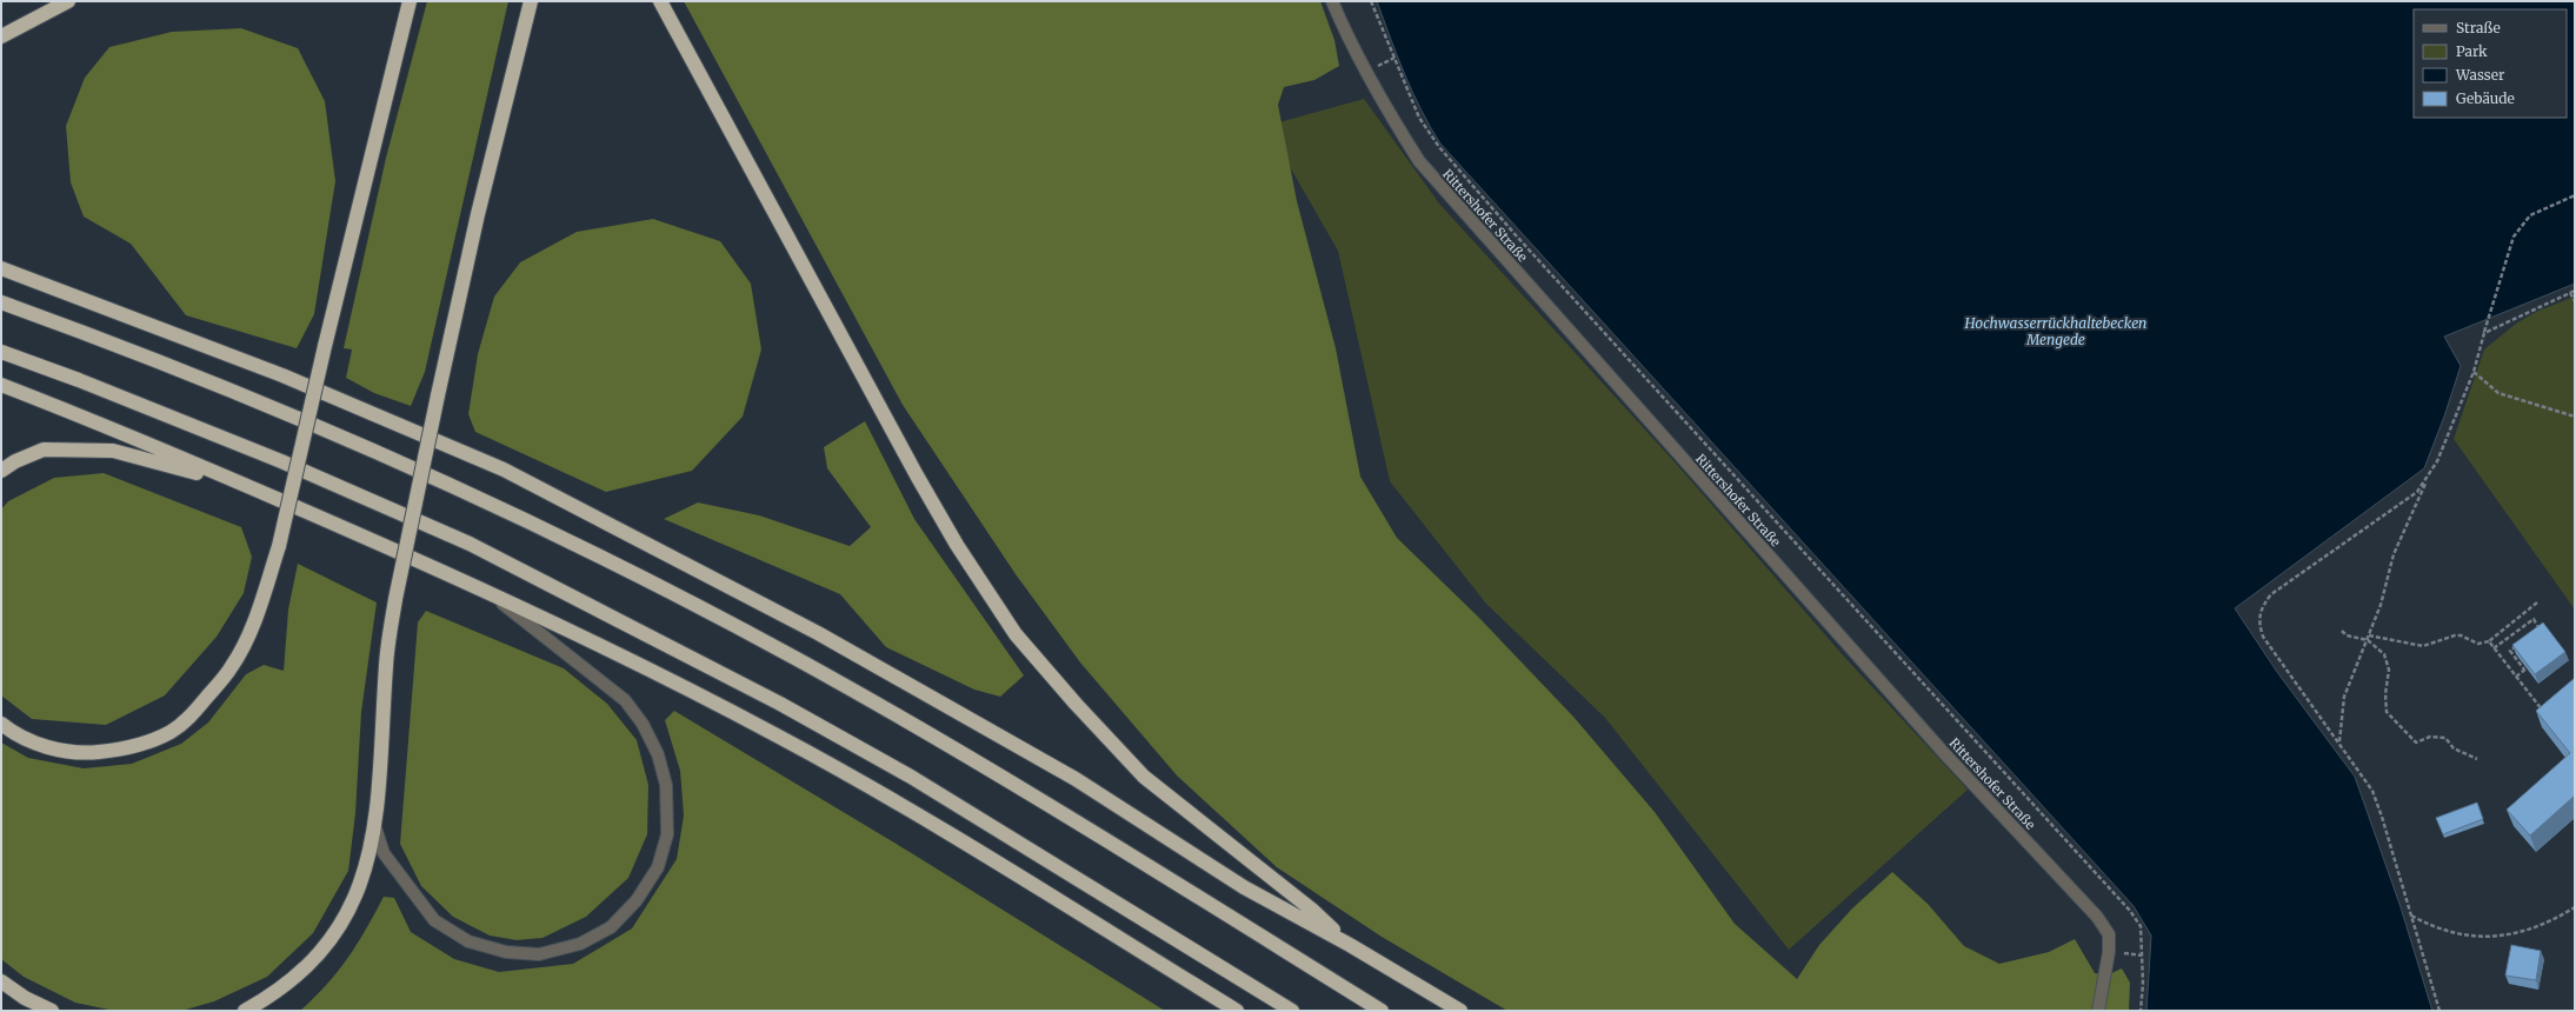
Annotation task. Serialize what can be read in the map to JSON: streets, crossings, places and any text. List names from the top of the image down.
{
  "streets": {
    "street": ["Rittershofer Straße"]
  },
  "water": ["Hochwasserrückhaltebecken Mengede"],
  "legend": [
    "Straße",
    "Park",
    "Wasser",
    "Gebäude"
  ]
}
